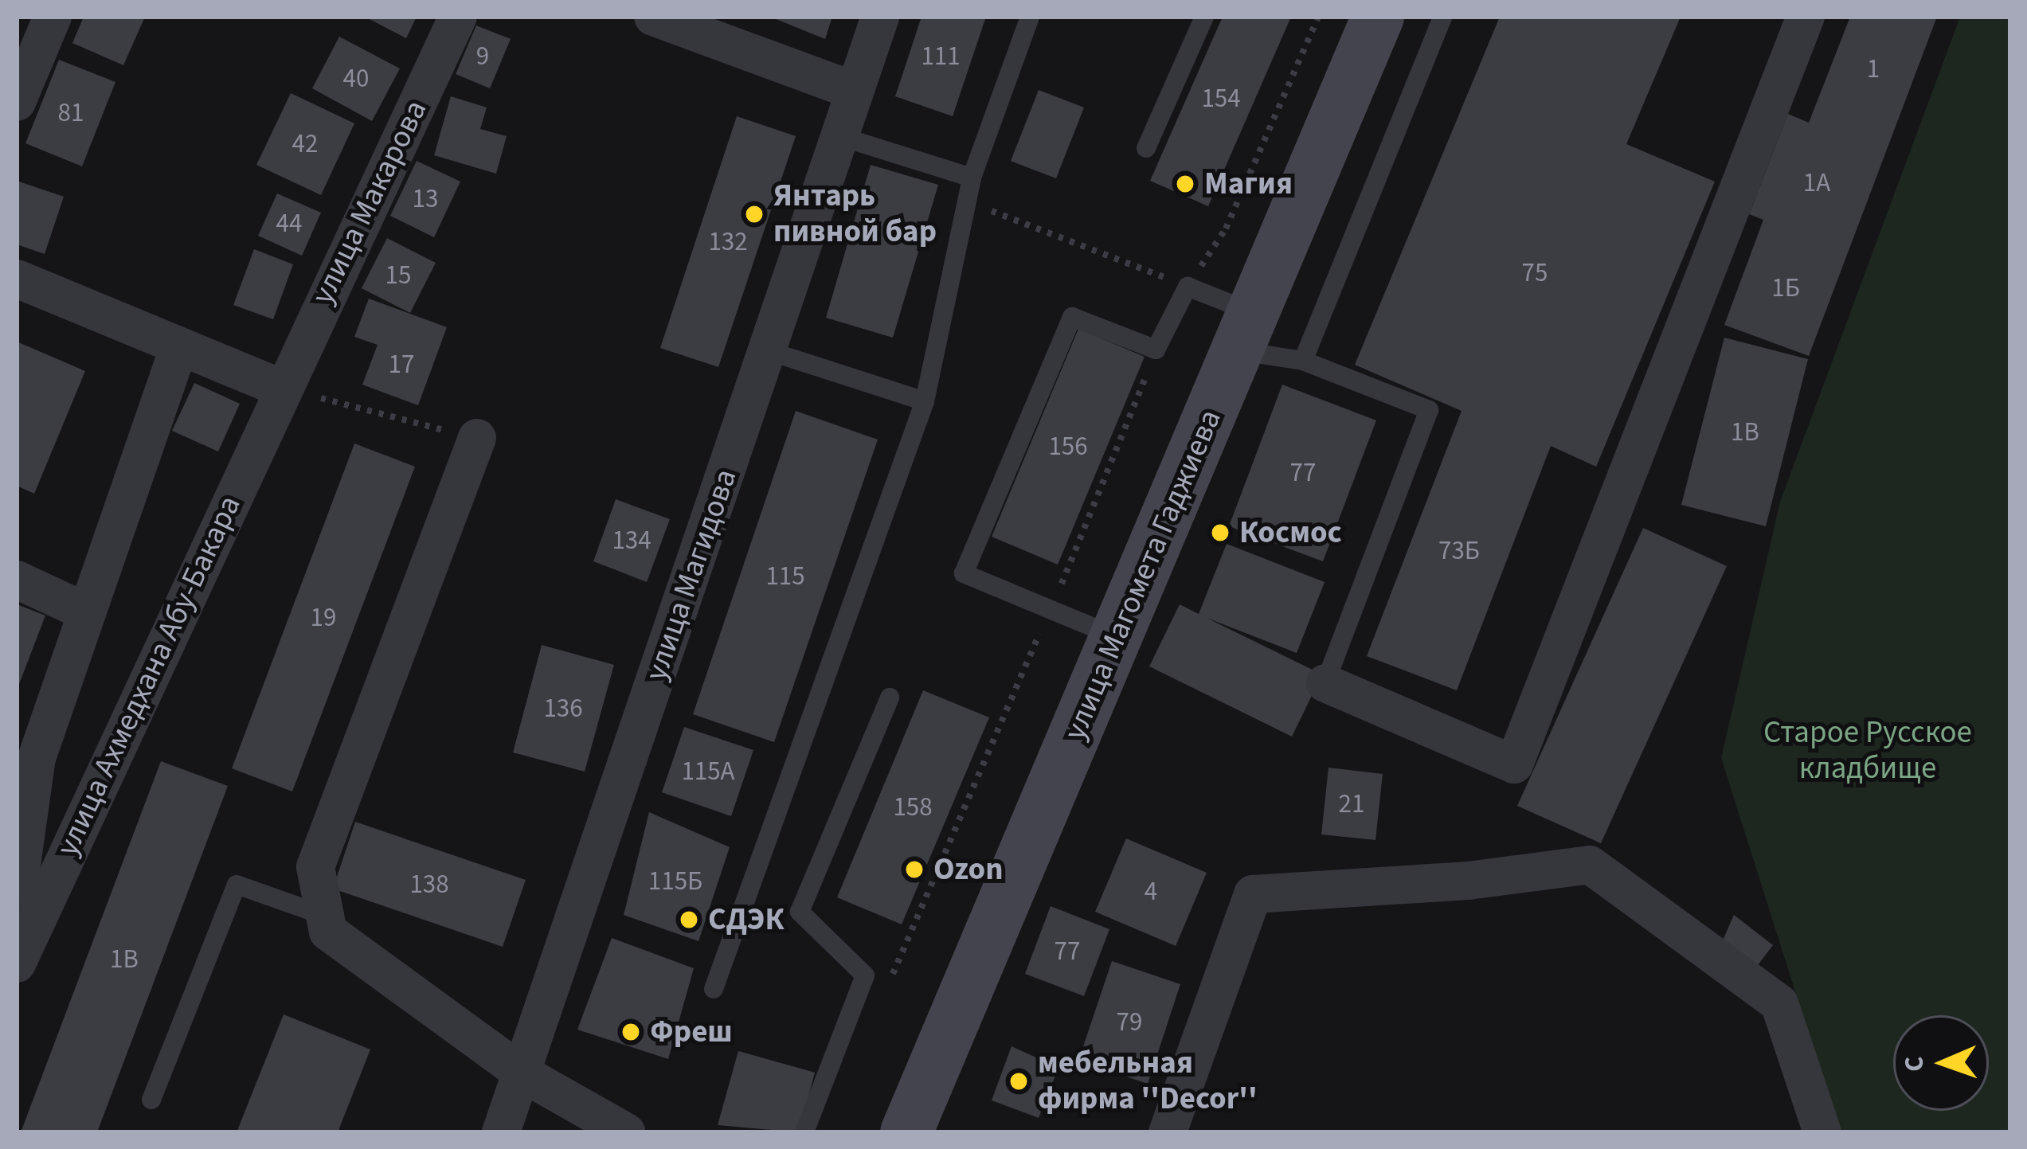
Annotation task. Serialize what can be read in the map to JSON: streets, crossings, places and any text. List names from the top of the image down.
{
  "streets": {
    "main road": ["улица Магомета Гаджиева"],
    "street": ["улица Макарова", "улица Магидова", "улица Ахмедхана Абу-Бакара"]
  },
  "crossings": [
    ["улица Макарова", "улица Ахмедхана Абу-Бакара"]
  ],
  "parks": ["Старое Русское кладбище"],
  "places": [
    "Магия",
    "Янтарь пивной бар",
    "Космос",
    "Ozon",
    "СДЭК",
    "Фреш",
    "мебельная фирма ''Decor''"
  ],
  "house_numbers": [
    "9",
    "111",
    "1",
    "40",
    "154",
    "81",
    "42",
    "1А",
    "13",
    "44",
    "132",
    "75",
    "15",
    "1Б",
    "17",
    "1В",
    "156",
    "77",
    "134",
    "73Б",
    "115",
    "19",
    "136",
    "115А",
    "21",
    "158",
    "115Б",
    "138",
    "4",
    "77",
    "1В",
    "79"
  ],
  "north": "left"
}
